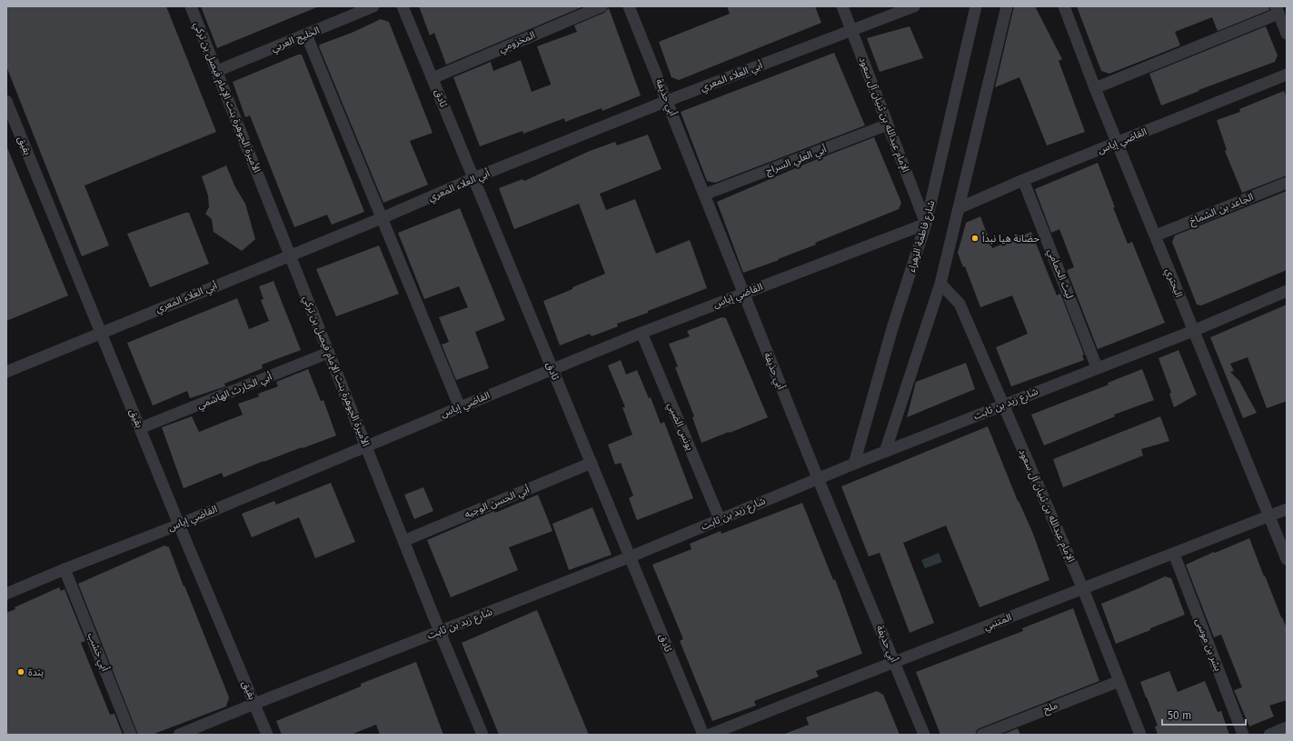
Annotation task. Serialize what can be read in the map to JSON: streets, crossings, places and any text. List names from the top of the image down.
{
  "streets": {
    "street": [
      "الخليج العربي",
      "المخزومي",
      "أبي العلاء المعري",
      "الأميرة الجوهرة بنت الإمام فيصل بن تركي",
      "أبي حذيفة",
      "ثادق",
      "الإمام عبدالله بن ثنيان آل سعود",
      "القاضي إياس",
      "بقيق",
      "أبي العلي السراج",
      "الجاعد بن الشماخ",
      "شارع فاطمة الزهراء",
      "ليث الحمامي",
      "البحتري",
      "أبي الحارث الهاشمي",
      "شارع زيد بن ثابت",
      "يونس الضبي",
      "أبي الحسن الوجيه",
      "المتنبي",
      "بشر بن موسى",
      "أبي خشب",
      "ملح"
    ]
  },
  "crossings": [
    ["الخليج العربي", "الأميرة الجوهرة بنت الإمام فيصل بن تركي"],
    ["المخزومي", "ثادق"],
    ["أبي العلاء المعري", "الأميرة الجوهرة بنت الإمام فيصل بن تركي"],
    ["أبي العلاء المعري", "أبي حذيفة"],
    ["أبي العلاء المعري", "ثادق"],
    ["أبي العلاء المعري", "الإمام عبدالله بن ثنيان آل سعود"],
    ["أبي العلاء المعري", "بقيق"],
    ["الأميرة الجوهرة بنت الإمام فيصل بن تركي", "القاضي إياس"],
    ["الأميرة الجوهرة بنت الإمام فيصل بن تركي", "أبي الحارث الهاشمي"],
    ["الأميرة الجوهرة بنت الإمام فيصل بن تركي", "شارع زيد بن ثابت"],
    ["الأميرة الجوهرة بنت الإمام فيصل بن تركي", "أبي الحسن الوجيه"],
    ["أبي حذيفة", "القاضي إياس"],
    ["أبي حذيفة", "أبي العلي السراج"],
    ["أبي حذيفة", "شارع زيد بن ثابت"],
    ["أبي حذيفة", "المتنبي"],
    ["ثادق", "القاضي إياس"],
    ["ثادق", "شارع زيد بن ثابت"],
    ["ثادق", "أبي الحسن الوجيه"],
    ["الإمام عبدالله بن ثنيان آل سعود", "القاضي إياس"],
    ["الإمام عبدالله بن ثنيان آل سعود", "أبي العلي السراج"],
    ["الإمام عبدالله بن ثنيان آل سعود", "شارع فاطمة الزهراء"],
    ["الإمام عبدالله بن ثنيان آل سعود", "شارع زيد بن ثابت"],
    ["الإمام عبدالله بن ثنيان آل سعود", "المتنبي"],
    ["الإمام عبدالله بن ثنيان آل سعود", "ملح"],
    ["القاضي إياس", "بقيق"],
    ["القاضي إياس", "شارع فاطمة الزهراء"],
    ["القاضي إياس", "ليث الحمامي"],
    ["القاضي إياس", "البحتري"],
    ["القاضي إياس", "يونس الضبي"],
    ["القاضي إياس", "أبي خشب"],
    ["بقيق", "أبي الحارث الهاشمي"],
    ["بقيق", "شارع زيد بن ثابت"],
    ["الجاعد بن الشماخ", "البحتري"],
    ["شارع فاطمة الزهراء", "شارع زيد بن ثابت"],
    ["ليث الحمامي", "شارع زيد بن ثابت"],
    ["البحتري", "شارع زيد بن ثابت"],
    ["البحتري", "المتنبي"],
    ["شارع زيد بن ثابت", "يونس الضبي"],
    ["المتنبي", "بشر بن موسى"]
  ],
  "places": ["حضانة هيا نبدأ", "بندة"],
  "scale_bar": "50 m"
}
